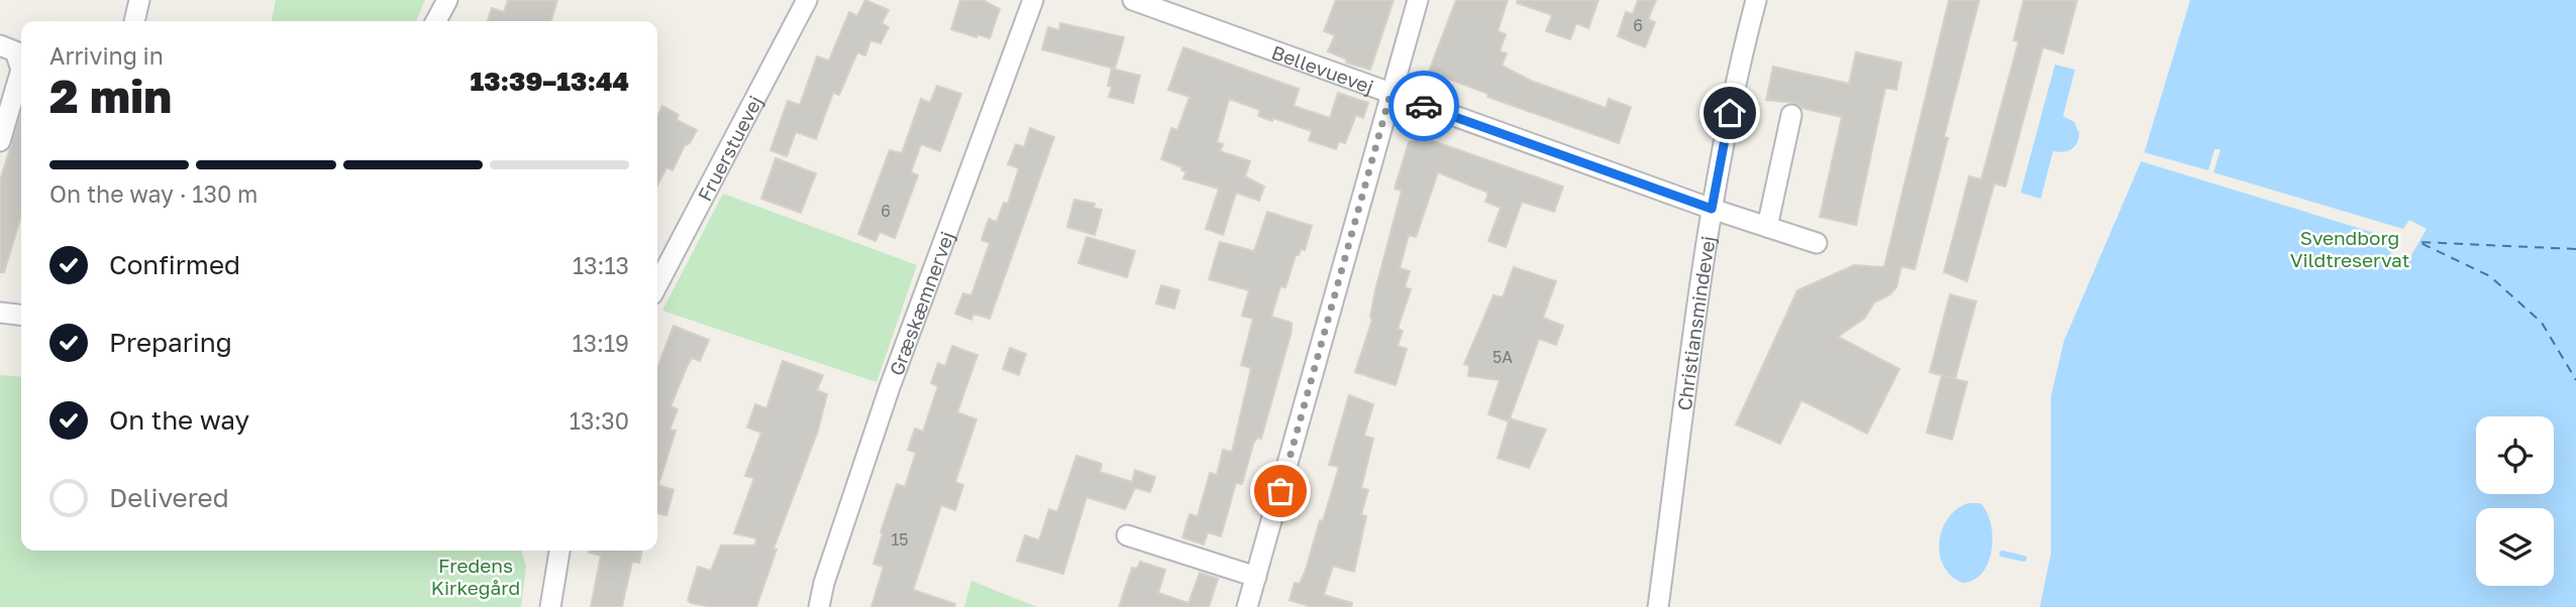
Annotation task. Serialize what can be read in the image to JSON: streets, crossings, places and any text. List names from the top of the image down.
{
  "streets": {
    "street": [
      "Bellevuevej",
      "Fruerstuevej",
      "Græskæmnervej",
      "Christiansmindevej"
    ]
  },
  "crossings": [
    ["Bellevuevej", "Christiansmindevej"]
  ],
  "parks": ["Svendborg Vildtreservat", "Fredens Kirkegård"],
  "house_numbers": [
    "6",
    "6",
    "5A",
    "15"
  ],
  "page": {
    "heading": ["2 min", "Arriving in", "13:39–13:44"],
    "bar": "On the way · 130 m",
    "list": [
      ["Confirmed", "13:13"],
      ["Preparing", "13:19"],
      ["On the way", "13:30"],
      "Delivered"
    ]
  }
}
